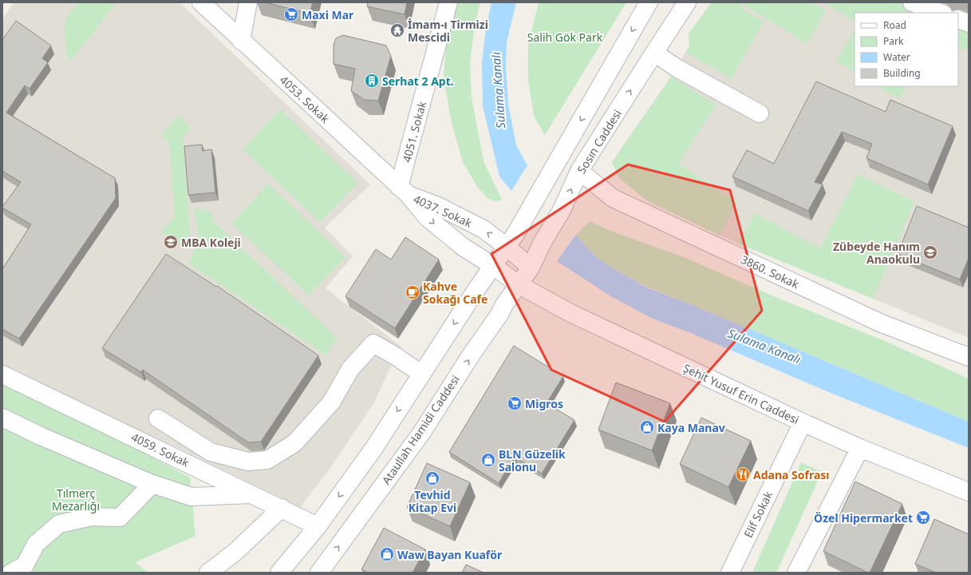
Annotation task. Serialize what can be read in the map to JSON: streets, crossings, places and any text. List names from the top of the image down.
{
  "streets": {
    "street": [
      "4053. Sokak",
      "4051. Sokak",
      "Sosın Caddesi",
      "4037. Sokak",
      "3860. Sokak",
      "Şehit Yusuf Erin Caddesi",
      "Ataullah Hamidi Caddesi",
      "4059. Sokak",
      "Elif Sokak"
    ]
  },
  "crossings": [
    ["4053. Sokak", "4051. Sokak"],
    ["4053. Sokak", "4037. Sokak"],
    ["4051. Sokak", "4037. Sokak"],
    ["Sosın Caddesi", "4037. Sokak"],
    ["Sosın Caddesi", "3860. Sokak"],
    ["Sosın Caddesi", "Şehit Yusuf Erin Caddesi"],
    ["Sosın Caddesi", "Ataullah Hamidi Caddesi"],
    ["4037. Sokak", "Şehit Yusuf Erin Caddesi"],
    ["4037. Sokak", "Ataullah Hamidi Caddesi"],
    ["Şehit Yusuf Erin Caddesi", "Ataullah Hamidi Caddesi"],
    ["Şehit Yusuf Erin Caddesi", "Elif Sokak"]
  ],
  "water": ["Sulama Kanalı"],
  "parks": ["Salih Gök Park", "Tılmerç Mezarlığı"],
  "places": {
    "supermarket": ["Maxi Mar", "Migros", "Özel Hipermarket"],
    "temple": ["İmam-ı Tirmizi Mescidi"],
    "building": ["Serhat 2 Apt."],
    "school or university": ["MBA Koleji", "Zübeyde Hanım Anaokulu"],
    "cafe": ["Kahve Sokağı Cafe"],
    "shop": [
      "Kaya Manav",
      "BLN Güzelik Salonu",
      "Tevhid Kitap Evi",
      "Waw Bayan Kuaför"
    ],
    "restaurant": ["Adana Sofrası"]
  },
  "legend": [
    "Road",
    "Park",
    "Water",
    "Building"
  ]
}
